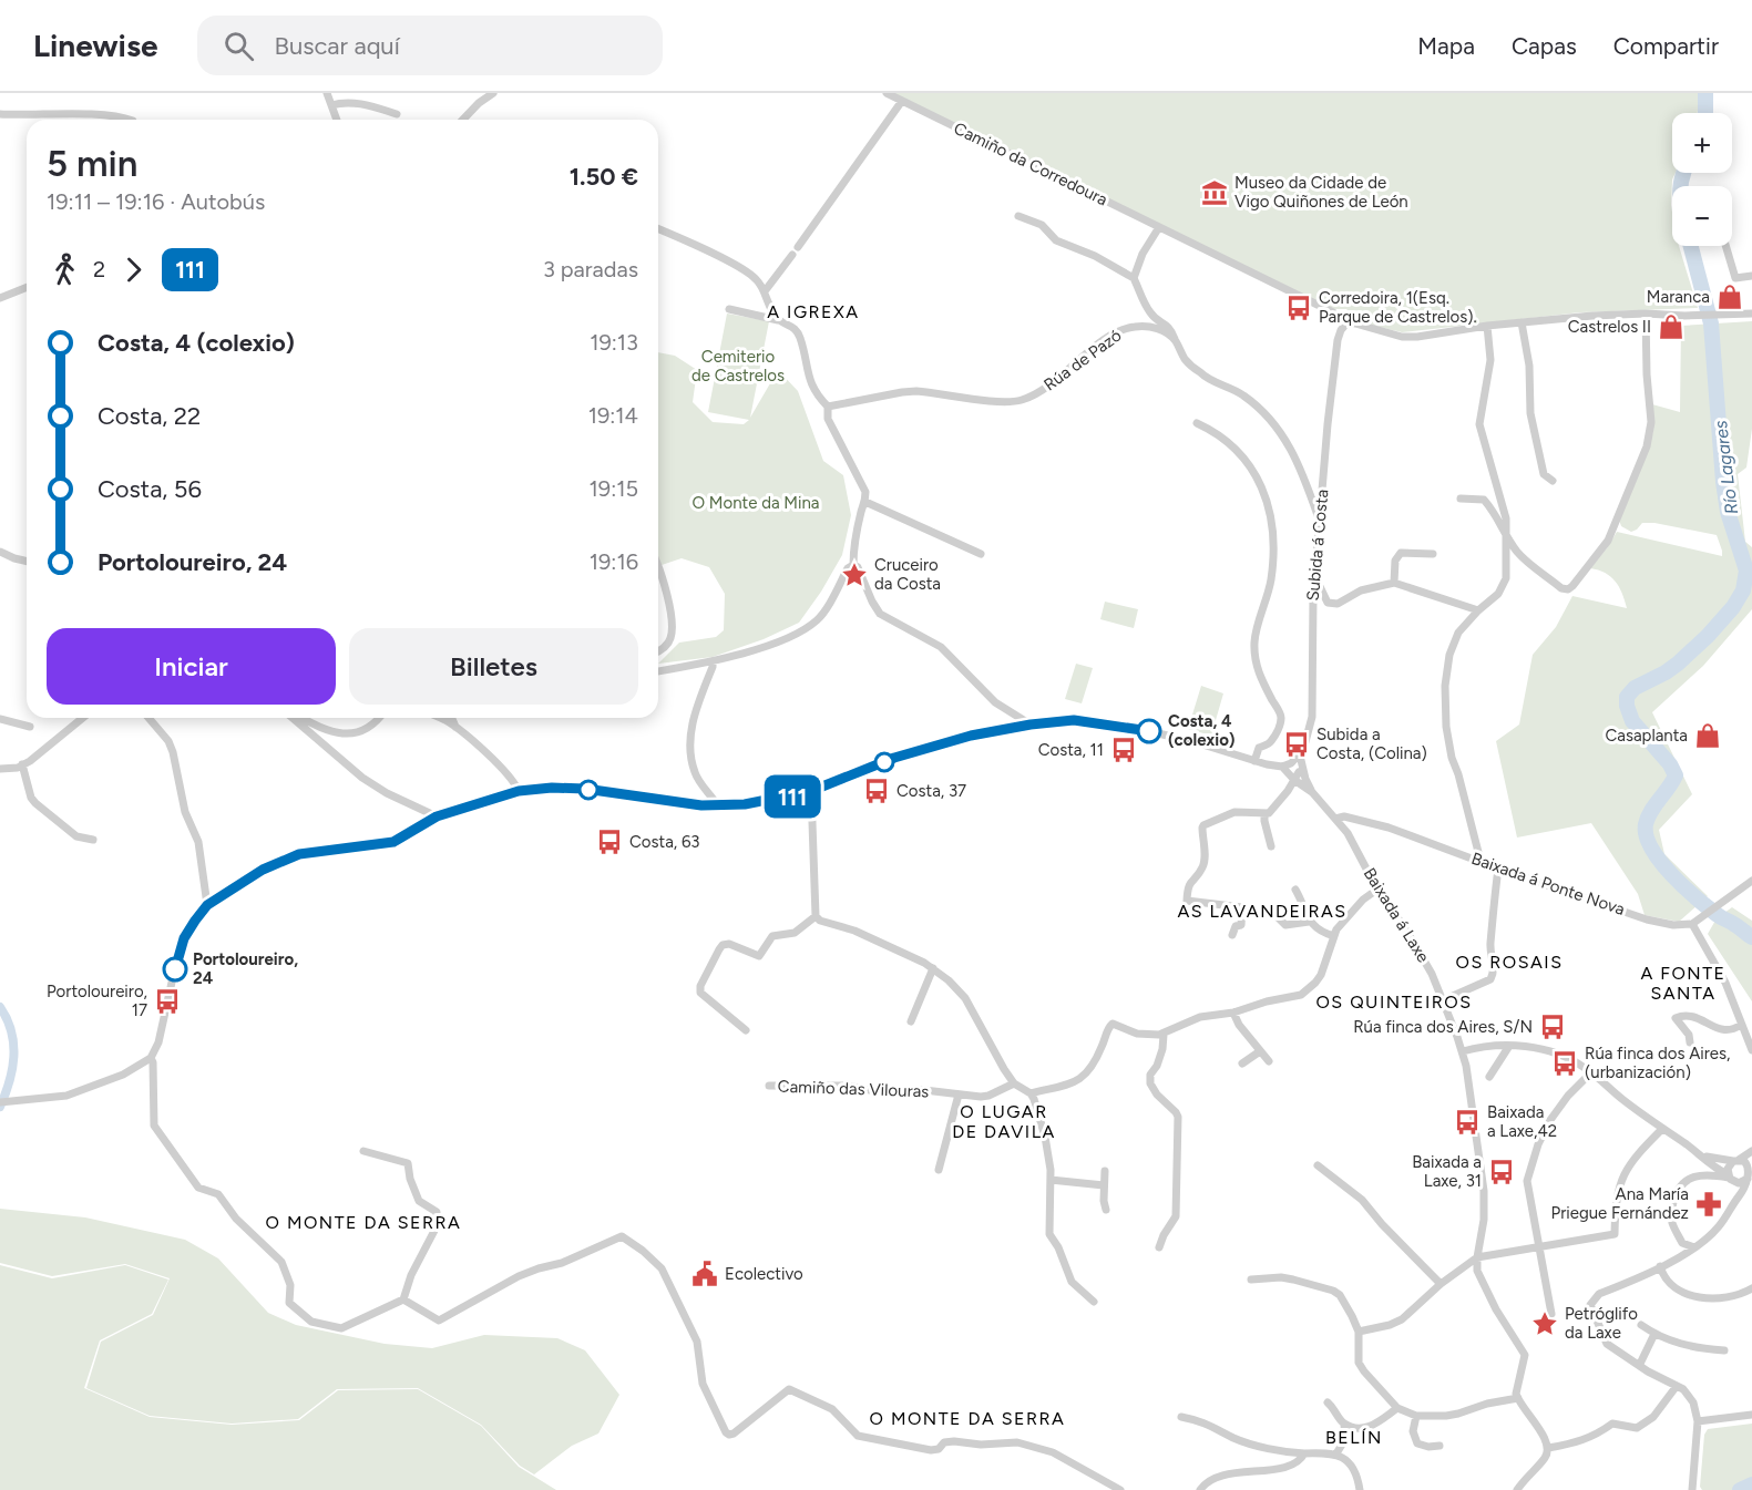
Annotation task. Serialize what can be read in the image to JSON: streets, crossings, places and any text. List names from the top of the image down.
{
  "streets": {
    "street": [
      "Camiño da Corredoura",
      "Rúa de Pazó",
      "Subida á Costa",
      "Baixada á Ponte Nova",
      "Baixada á Laxe",
      "Camiño das Vilouras"
    ]
  },
  "crossings": [
    ["Camiño da Corredoura", "Subida á Costa"],
    ["Subida á Costa", "Baixada á Laxe"],
    ["Baixada á Ponte Nova", "Baixada á Laxe"]
  ],
  "districts": [
    "A IGREXA",
    "AS LAVANDEIRAS",
    "OS ROSAIS",
    "A FONTE SANTA",
    "OS QUINTEIROS",
    "O LUGAR DE DAVILA",
    "O MONTE DA SERRA",
    "O MONTE DA SERRA",
    "BELÍN"
  ],
  "water": ["Río Lagares"],
  "parks": ["Cemiterio de Castrelos", "O Monte da Mina"],
  "places": {
    "museum": ["Museo da Cidade de Vigo Quiñones de León"],
    "shop": ["Maranca", "Castrelos II", "Casaplanta"],
    "bus stop": [
      "Corredoira, 1(Esq. Parque de Castrelos).",
      "Subida a Costa, (Colina)",
      "Costa, 11",
      "Costa, 37",
      "Costa, 63",
      "Portoloureiro, 17",
      "Rúa finca dos Aires, S/N",
      "Rúa finca dos Aires, (urbanización)",
      "Baixada a Laxe,42",
      "Baixada a Laxe, 31"
    ],
    "place": ["Cruceiro da Costa", "Petróglifo da Laxe"],
    "other": ["Costa, 4 (colexio)", "Portoloureiro, 24"],
    "pharmacy": ["Ana María Priegue Fernández"],
    "public building": ["Ecolectivo"]
  },
  "lines": ["bus line 111"],
  "page": {
    "header": "Linewise",
    "search": "Buscar aquí",
    "nav": ["Mapa", "Capas", "Compartir"],
    "on_map": "111",
    "map_buttons": ["+", "−"],
    "heading": ["5 min", "19:11 – 19:16 · Autobús", "1.50 €"],
    "legs": ["2", "111", "3 paradas"],
    "list": [
      {
        "name": "Costa, 4 (colexio)",
        "value": "19:13"
      },
      {
        "name": "Costa, 22",
        "value": "19:14"
      },
      {
        "name": "Costa, 56",
        "value": "19:15"
      },
      {
        "name": "Portoloureiro, 24",
        "value": "19:16"
      }
    ],
    "buttons": ["Iniciar", "Billetes"]
  }
}
